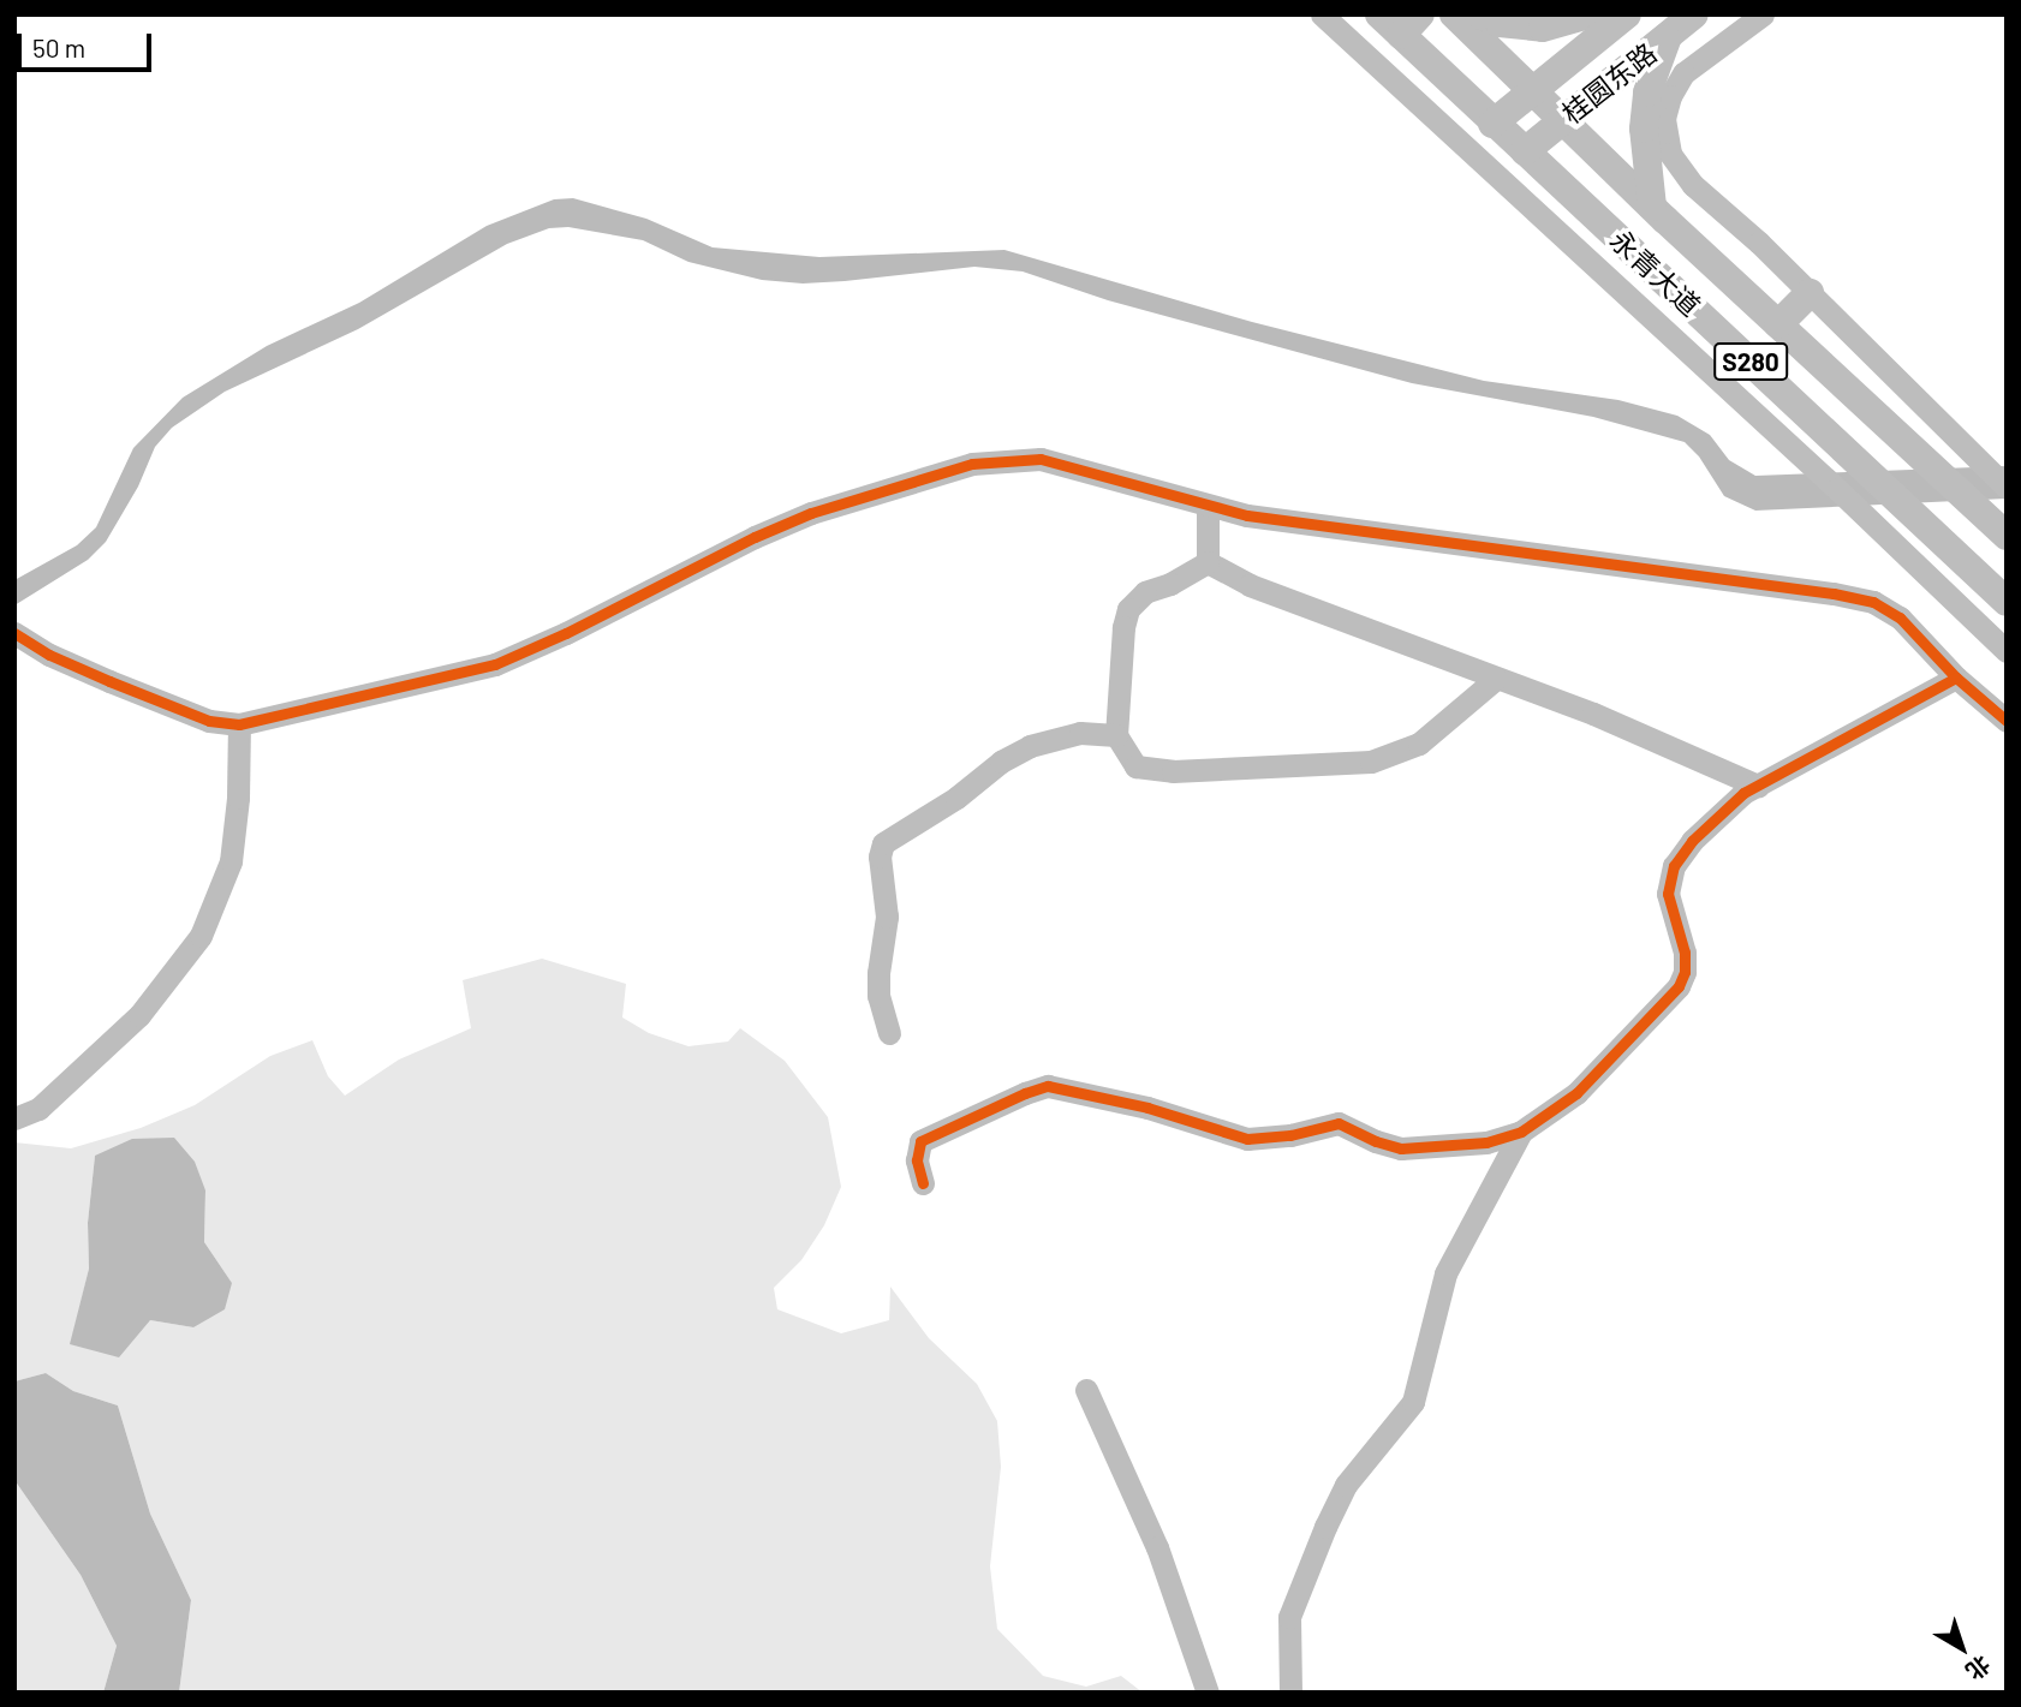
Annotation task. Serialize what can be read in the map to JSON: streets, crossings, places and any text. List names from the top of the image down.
{
  "streets": {
    "main road": ["桂圆东路", "永青大道", "S280"]
  },
  "crossings": [
    ["桂圆东路", "永青大道"]
  ],
  "scale_bar": "50 m",
  "north": "bottom right"
}
